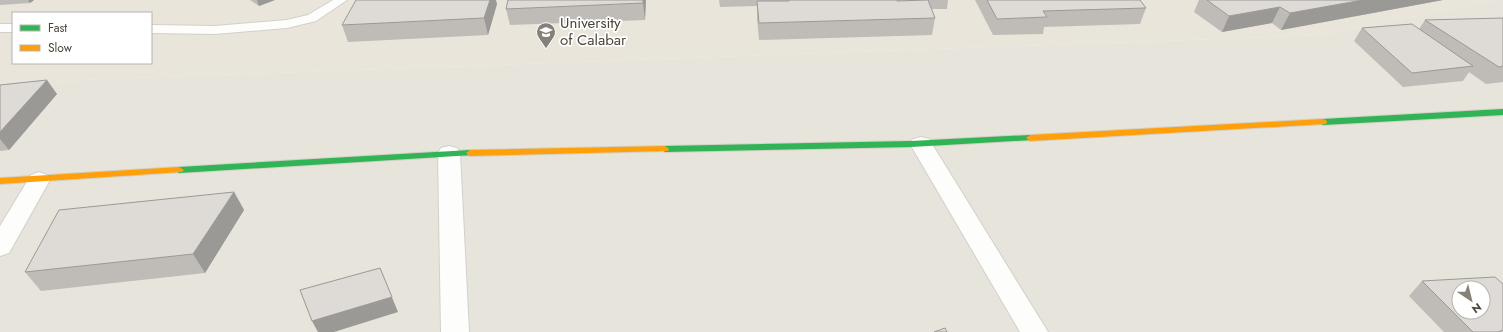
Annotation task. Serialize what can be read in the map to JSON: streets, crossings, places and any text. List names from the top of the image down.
{
  "places": {
    "school or university": ["University of Calabar"]
  },
  "legend": ["Fast", "Slow"],
  "north": "bottom right"
}
